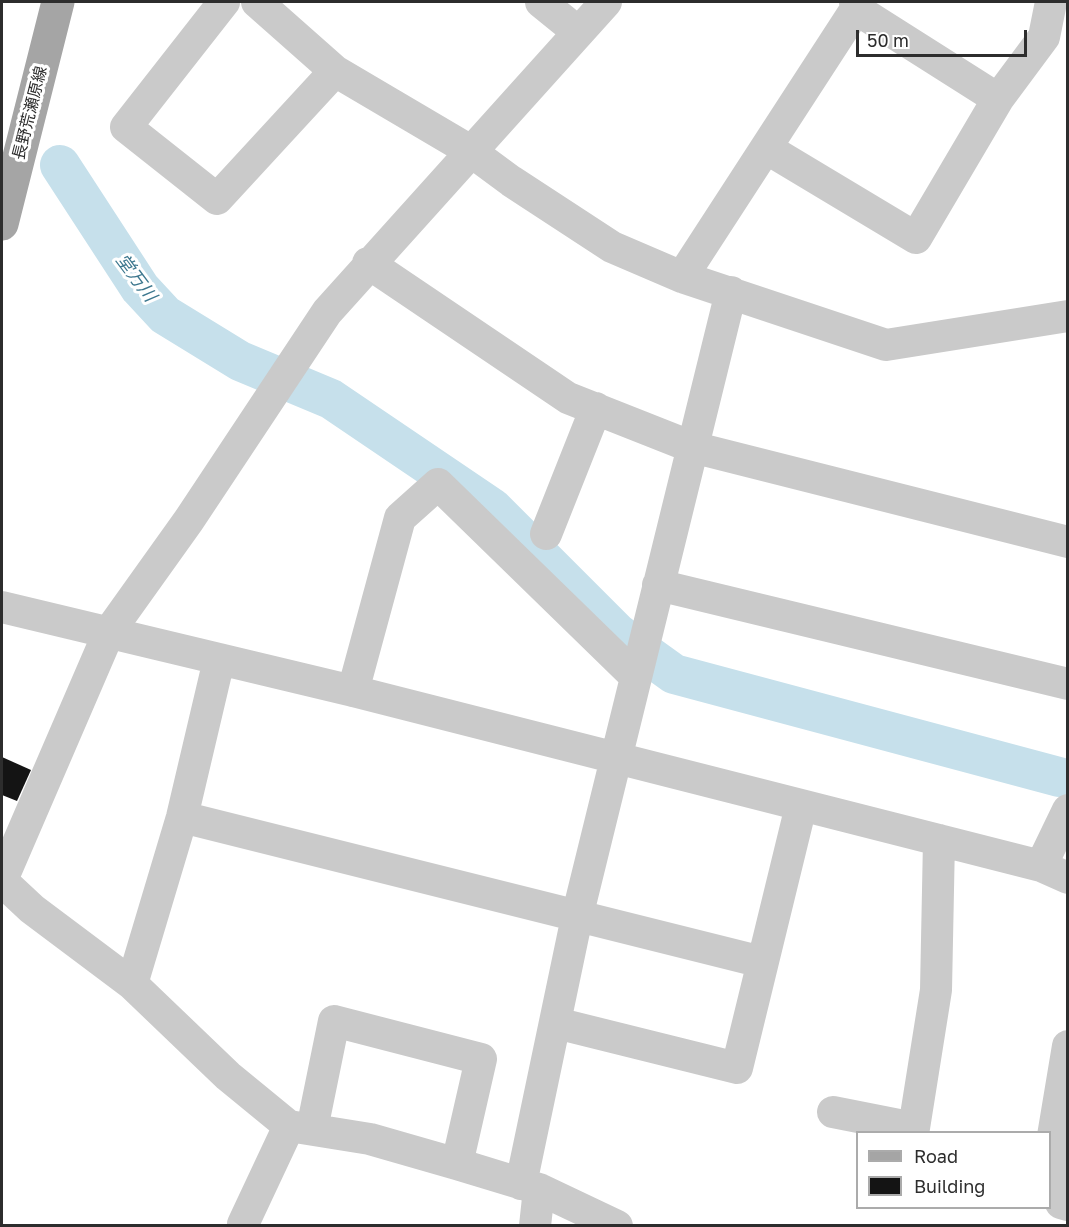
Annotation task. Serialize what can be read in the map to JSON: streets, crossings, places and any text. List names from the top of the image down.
{
  "streets": {
    "main road": ["長野荒瀬原線"]
  },
  "water": ["堂万川"],
  "legend": ["Road", "Building"],
  "scale_bar": "50 m"
}
